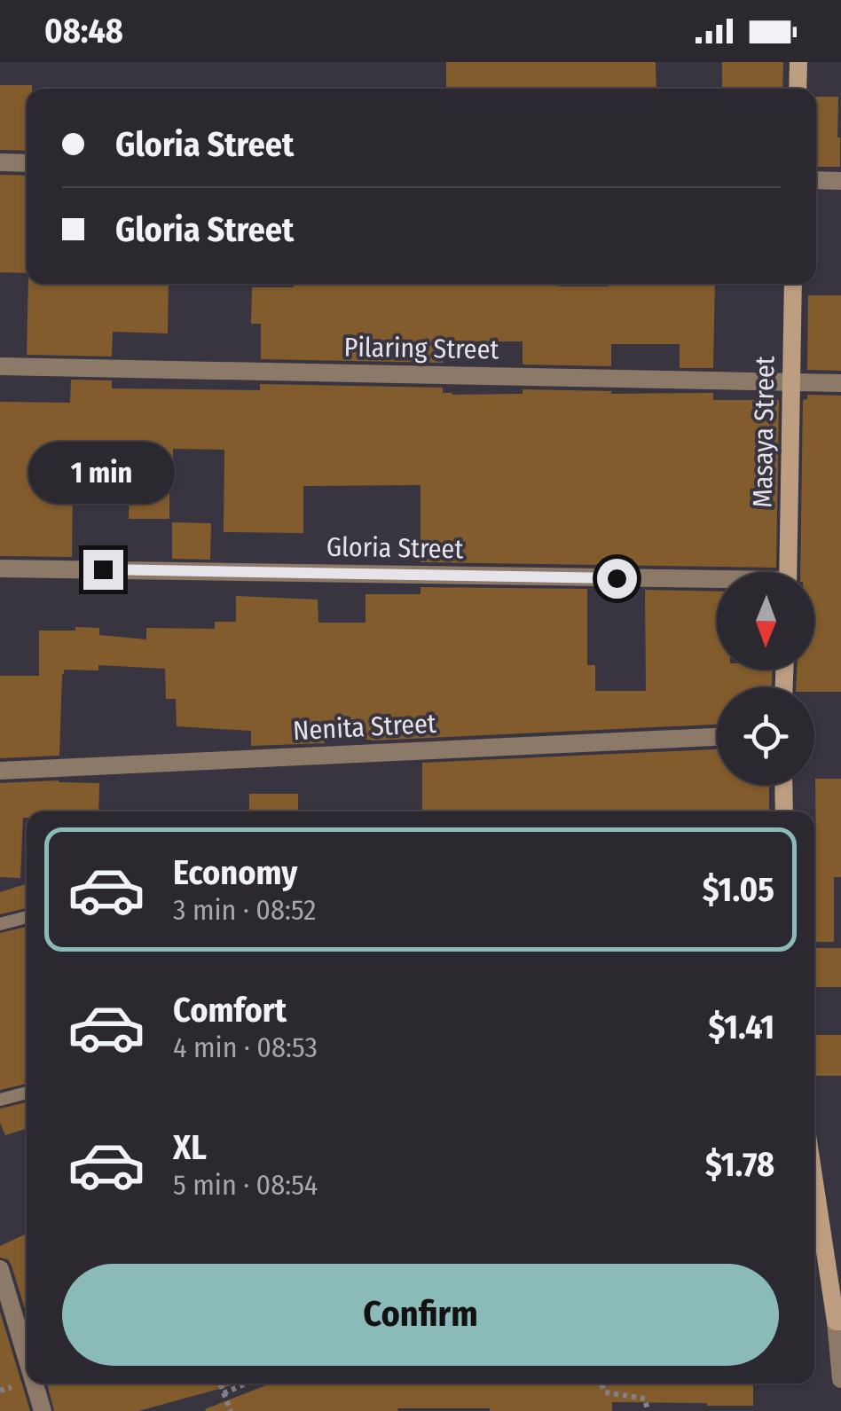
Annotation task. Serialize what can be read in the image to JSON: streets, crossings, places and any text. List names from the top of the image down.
{
  "streets": {
    "street": [
      "Pilaring Street",
      "Masaya Street",
      "Gloria Street",
      "Nenita Street"
    ]
  },
  "crossings": [
    ["Pilaring Street", "Masaya Street"]
  ],
  "north": "bottom",
  "page": {
    "status": "08:48",
    "banner": ["Gloria Street", "Gloria Street"],
    "bubble": "1 min",
    "list": [
      {
        "name": "Economy",
        "note": "3 min · 08:52",
        "value": "$1.05"
      },
      {
        "name": "Comfort",
        "note": "4 min · 08:53",
        "value": "$1.41"
      },
      {
        "name": "XL",
        "note": "5 min · 08:54",
        "value": "$1.78"
      }
    ],
    "buttons": "Confirm"
  }
}
